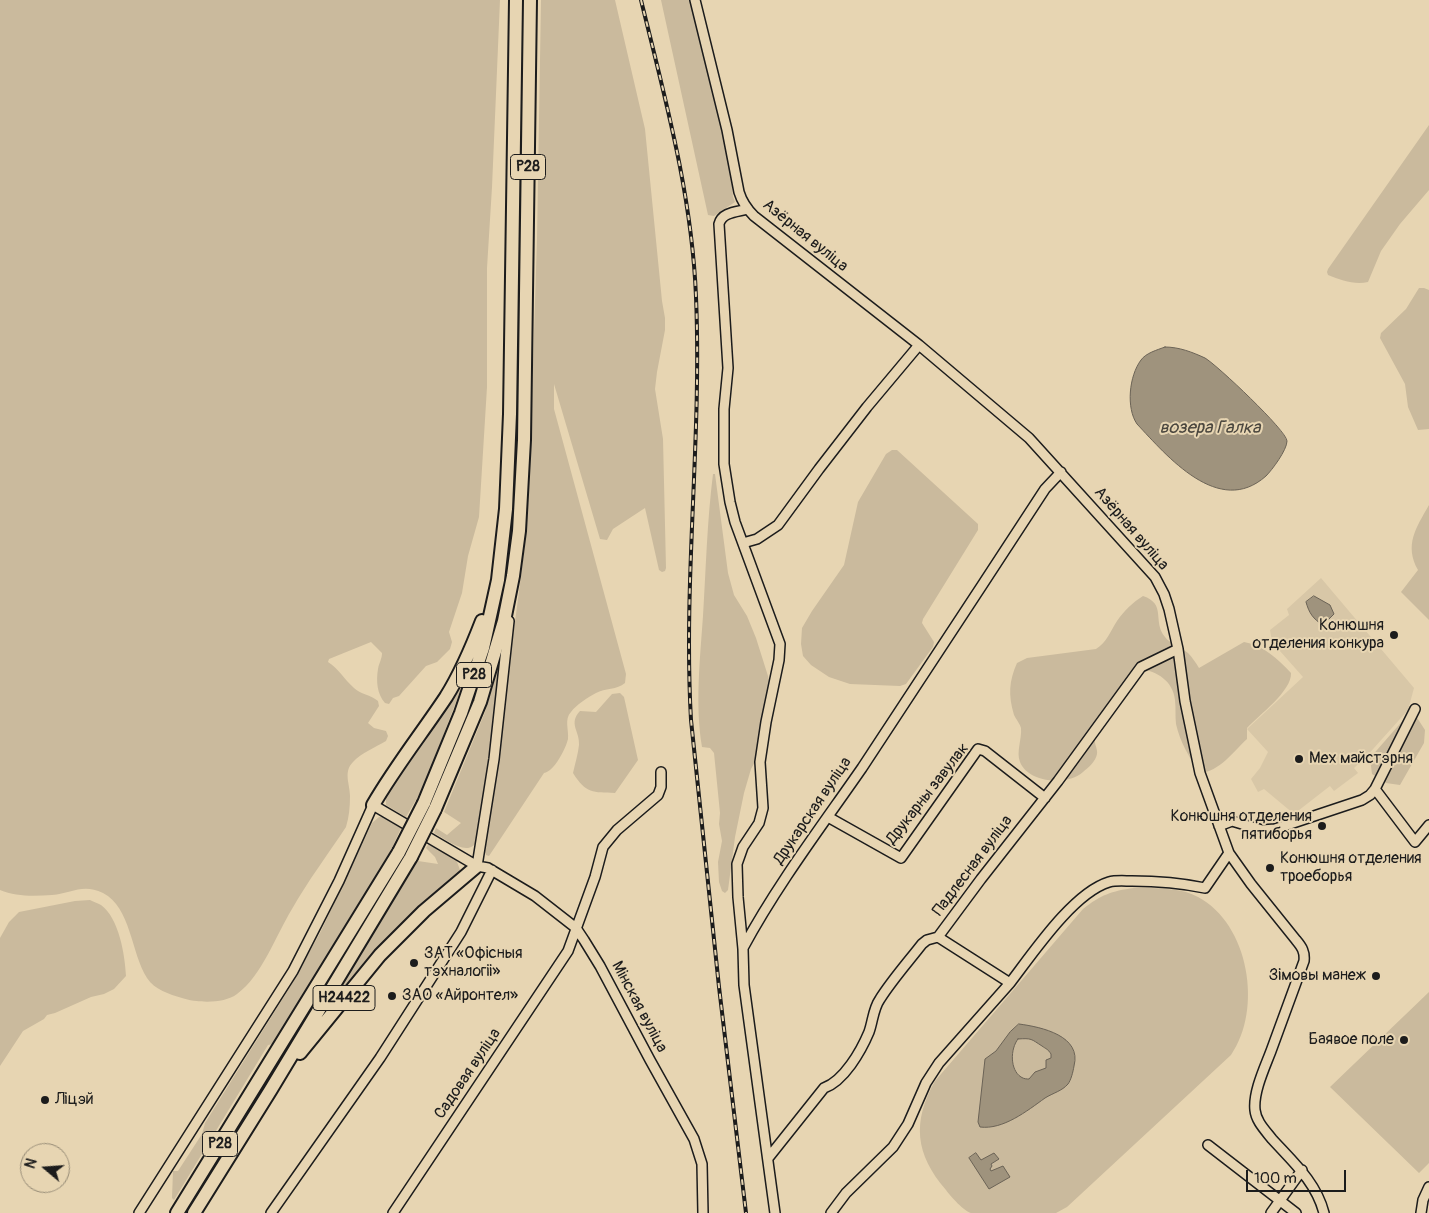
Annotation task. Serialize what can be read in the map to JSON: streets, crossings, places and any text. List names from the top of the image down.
{
  "streets": {
    "highway": ["Р28", "Н24422"],
    "street": [
      "Азёрная вуліца",
      "Друкарны завулак",
      "Друкарская вуліца",
      "Падлесная вуліца",
      "Мінская вуліца",
      "Садовая вуліца"
    ]
  },
  "crossings": [
    ["Р28", "Н24422"],
    ["Азёрная вуліца", "Друкарская вуліца"],
    ["Азёрная вуліца", "Падлесная вуліца"],
    ["Друкарны завулак", "Друкарская вуліца"],
    ["Друкарны завулак", "Падлесная вуліца"],
    ["Н24422", "Мінская вуліца"],
    ["Мінская вуліца", "Садовая вуліца"]
  ],
  "water": ["возера Галка"],
  "places": [
    "Конюшня отделения конкура",
    "Мех майстэрня",
    "Конюшня отделения пятиборья",
    "Конюшня отделения троеборья",
    "ЗАТ «Офісныя тэхналогіі»",
    "Зімовы манеж",
    "ЗАО «Айронтел»",
    "Баявое поле",
    "Ліцэй"
  ],
  "scale_bar": "100 m",
  "north": "left"
}
